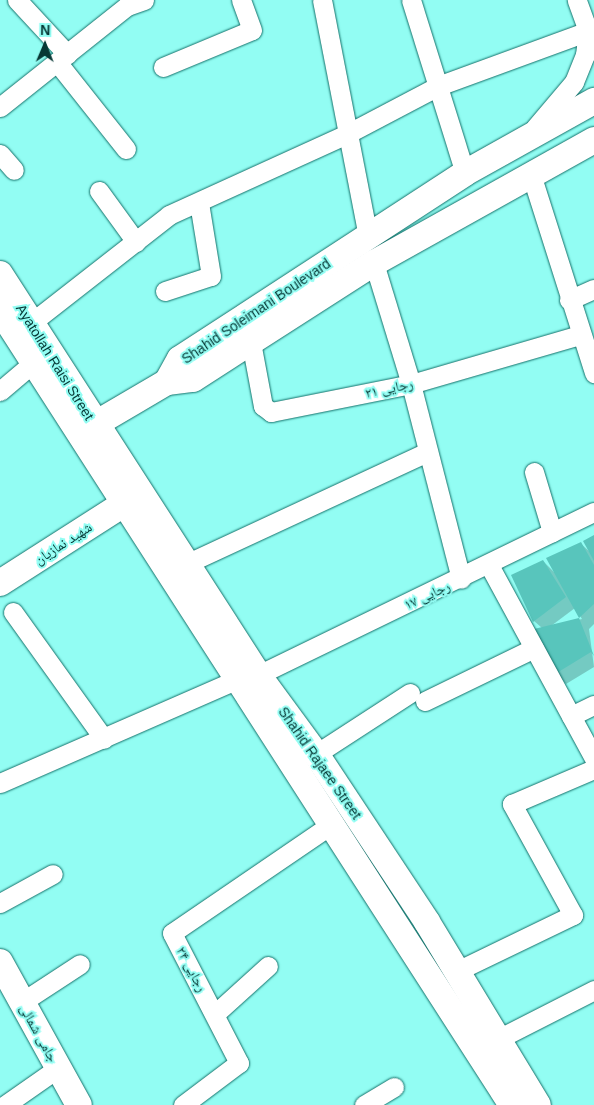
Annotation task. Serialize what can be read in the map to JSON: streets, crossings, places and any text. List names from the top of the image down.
{
  "streets": {
    "main road": [
      "Shahid Soleimani Boulevard",
      "Ayatollah Raisi Street",
      "شهید نمازیان",
      "Shahid Rajaee Street",
      "جامی شمالی"
    ],
    "street": ["رجایی ۲۱", "رجایی ۱۷", "رجایی ۲۴"]
  },
  "crossings": [
    ["Shahid Soleimani Boulevard", "رجایی ۲۱"],
    ["Ayatollah Raisi Street", "Shahid Rajaee Street"],
    ["شهید نمازیان", "Shahid Rajaee Street"],
    ["رجایی ۱۷", "Shahid Rajaee Street"],
    ["Shahid Rajaee Street", "رجایی ۲۴"]
  ],
  "north": "top"
}
